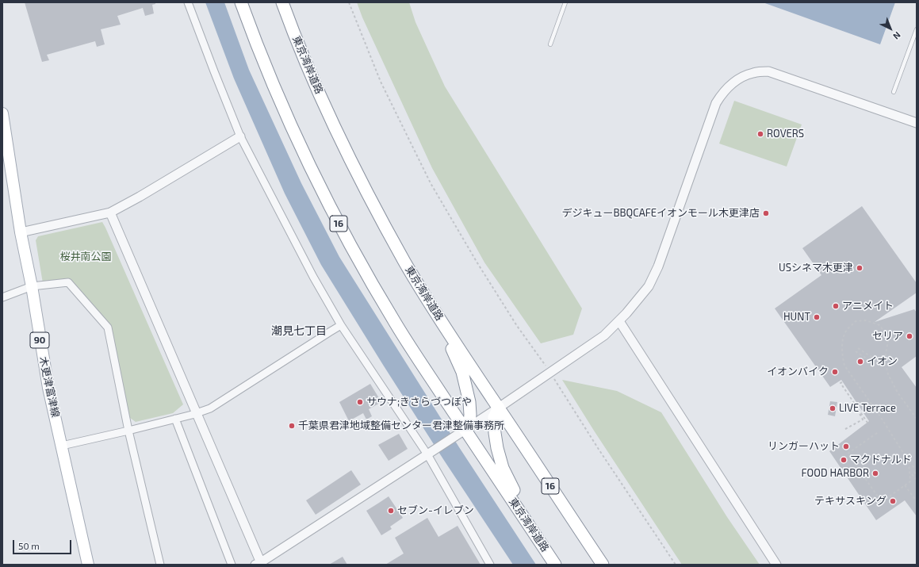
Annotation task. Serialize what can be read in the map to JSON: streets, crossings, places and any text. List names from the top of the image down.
{
  "streets": {
    "highway": ["東京湾岸道路", "16"],
    "main road": ["90", "木更津富津線"]
  },
  "districts": ["潮見七丁目"],
  "parks": ["桜井南公園"],
  "places": [
    "ROVERS",
    "デジキューBBQCAFEイオンモール木更津店",
    "USシネマ木更津",
    "アニメイト",
    "HUNT",
    "セリア",
    "イオン",
    "イオンバイク",
    "サウナ;きさらづつぼや",
    "LIVE Terrace",
    "千葉県君津地域整備センター君津整備事務所",
    "リンガーハット",
    "マクドナルド",
    "FOOD HARBOR",
    "テキサスキング",
    "セブン-イレブン"
  ],
  "scale_bar": "50 m",
  "north": "bottom right"
}
